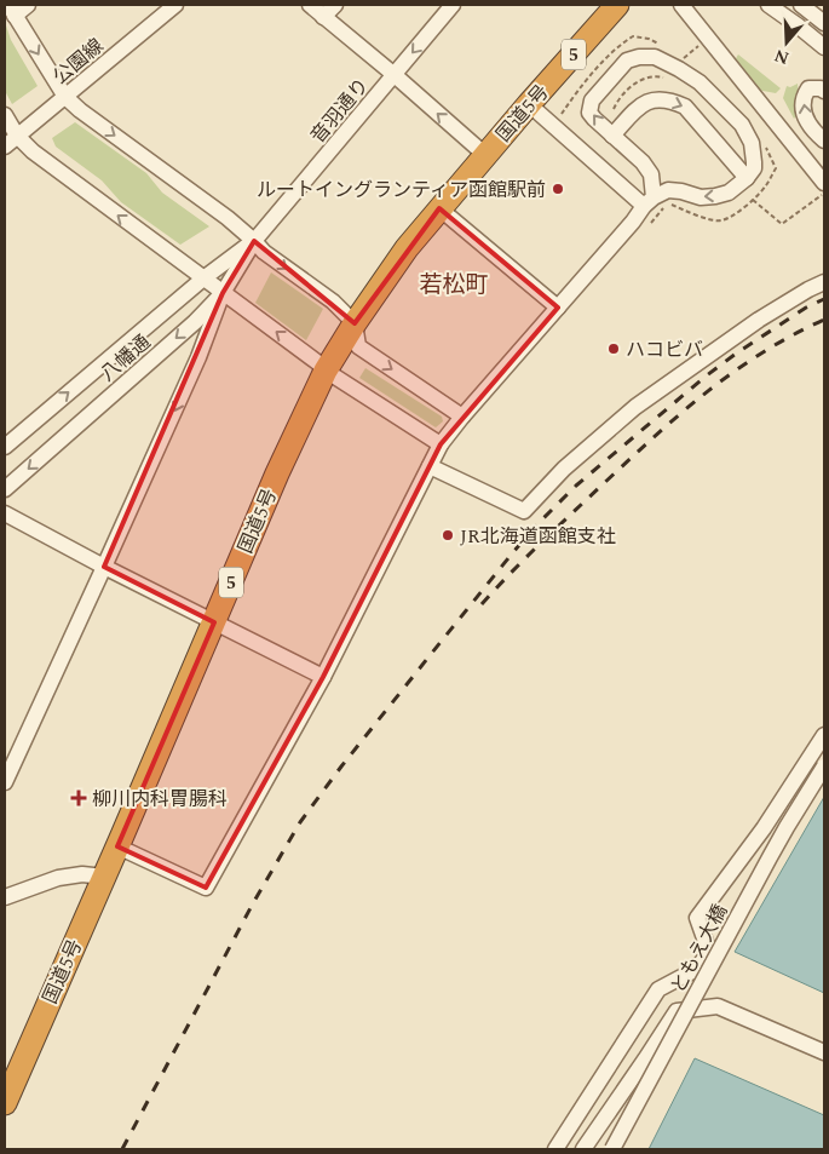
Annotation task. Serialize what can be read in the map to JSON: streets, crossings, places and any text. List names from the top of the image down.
{
  "streets": {
    "highway": ["5", "国道5号"],
    "street": [
      "公園線",
      "音羽通り",
      "八幡通",
      "ともえ大橋"
    ]
  },
  "crossings": [
    ["音羽通り", "八幡通"]
  ],
  "districts": ["若松町"],
  "places": {
    "other": ["ルートイングランティア函館駅前", "ハコビバ", "JR北海道函館支社"],
    "health": ["柳川内科胃腸科"]
  },
  "north": "bottom"
}
